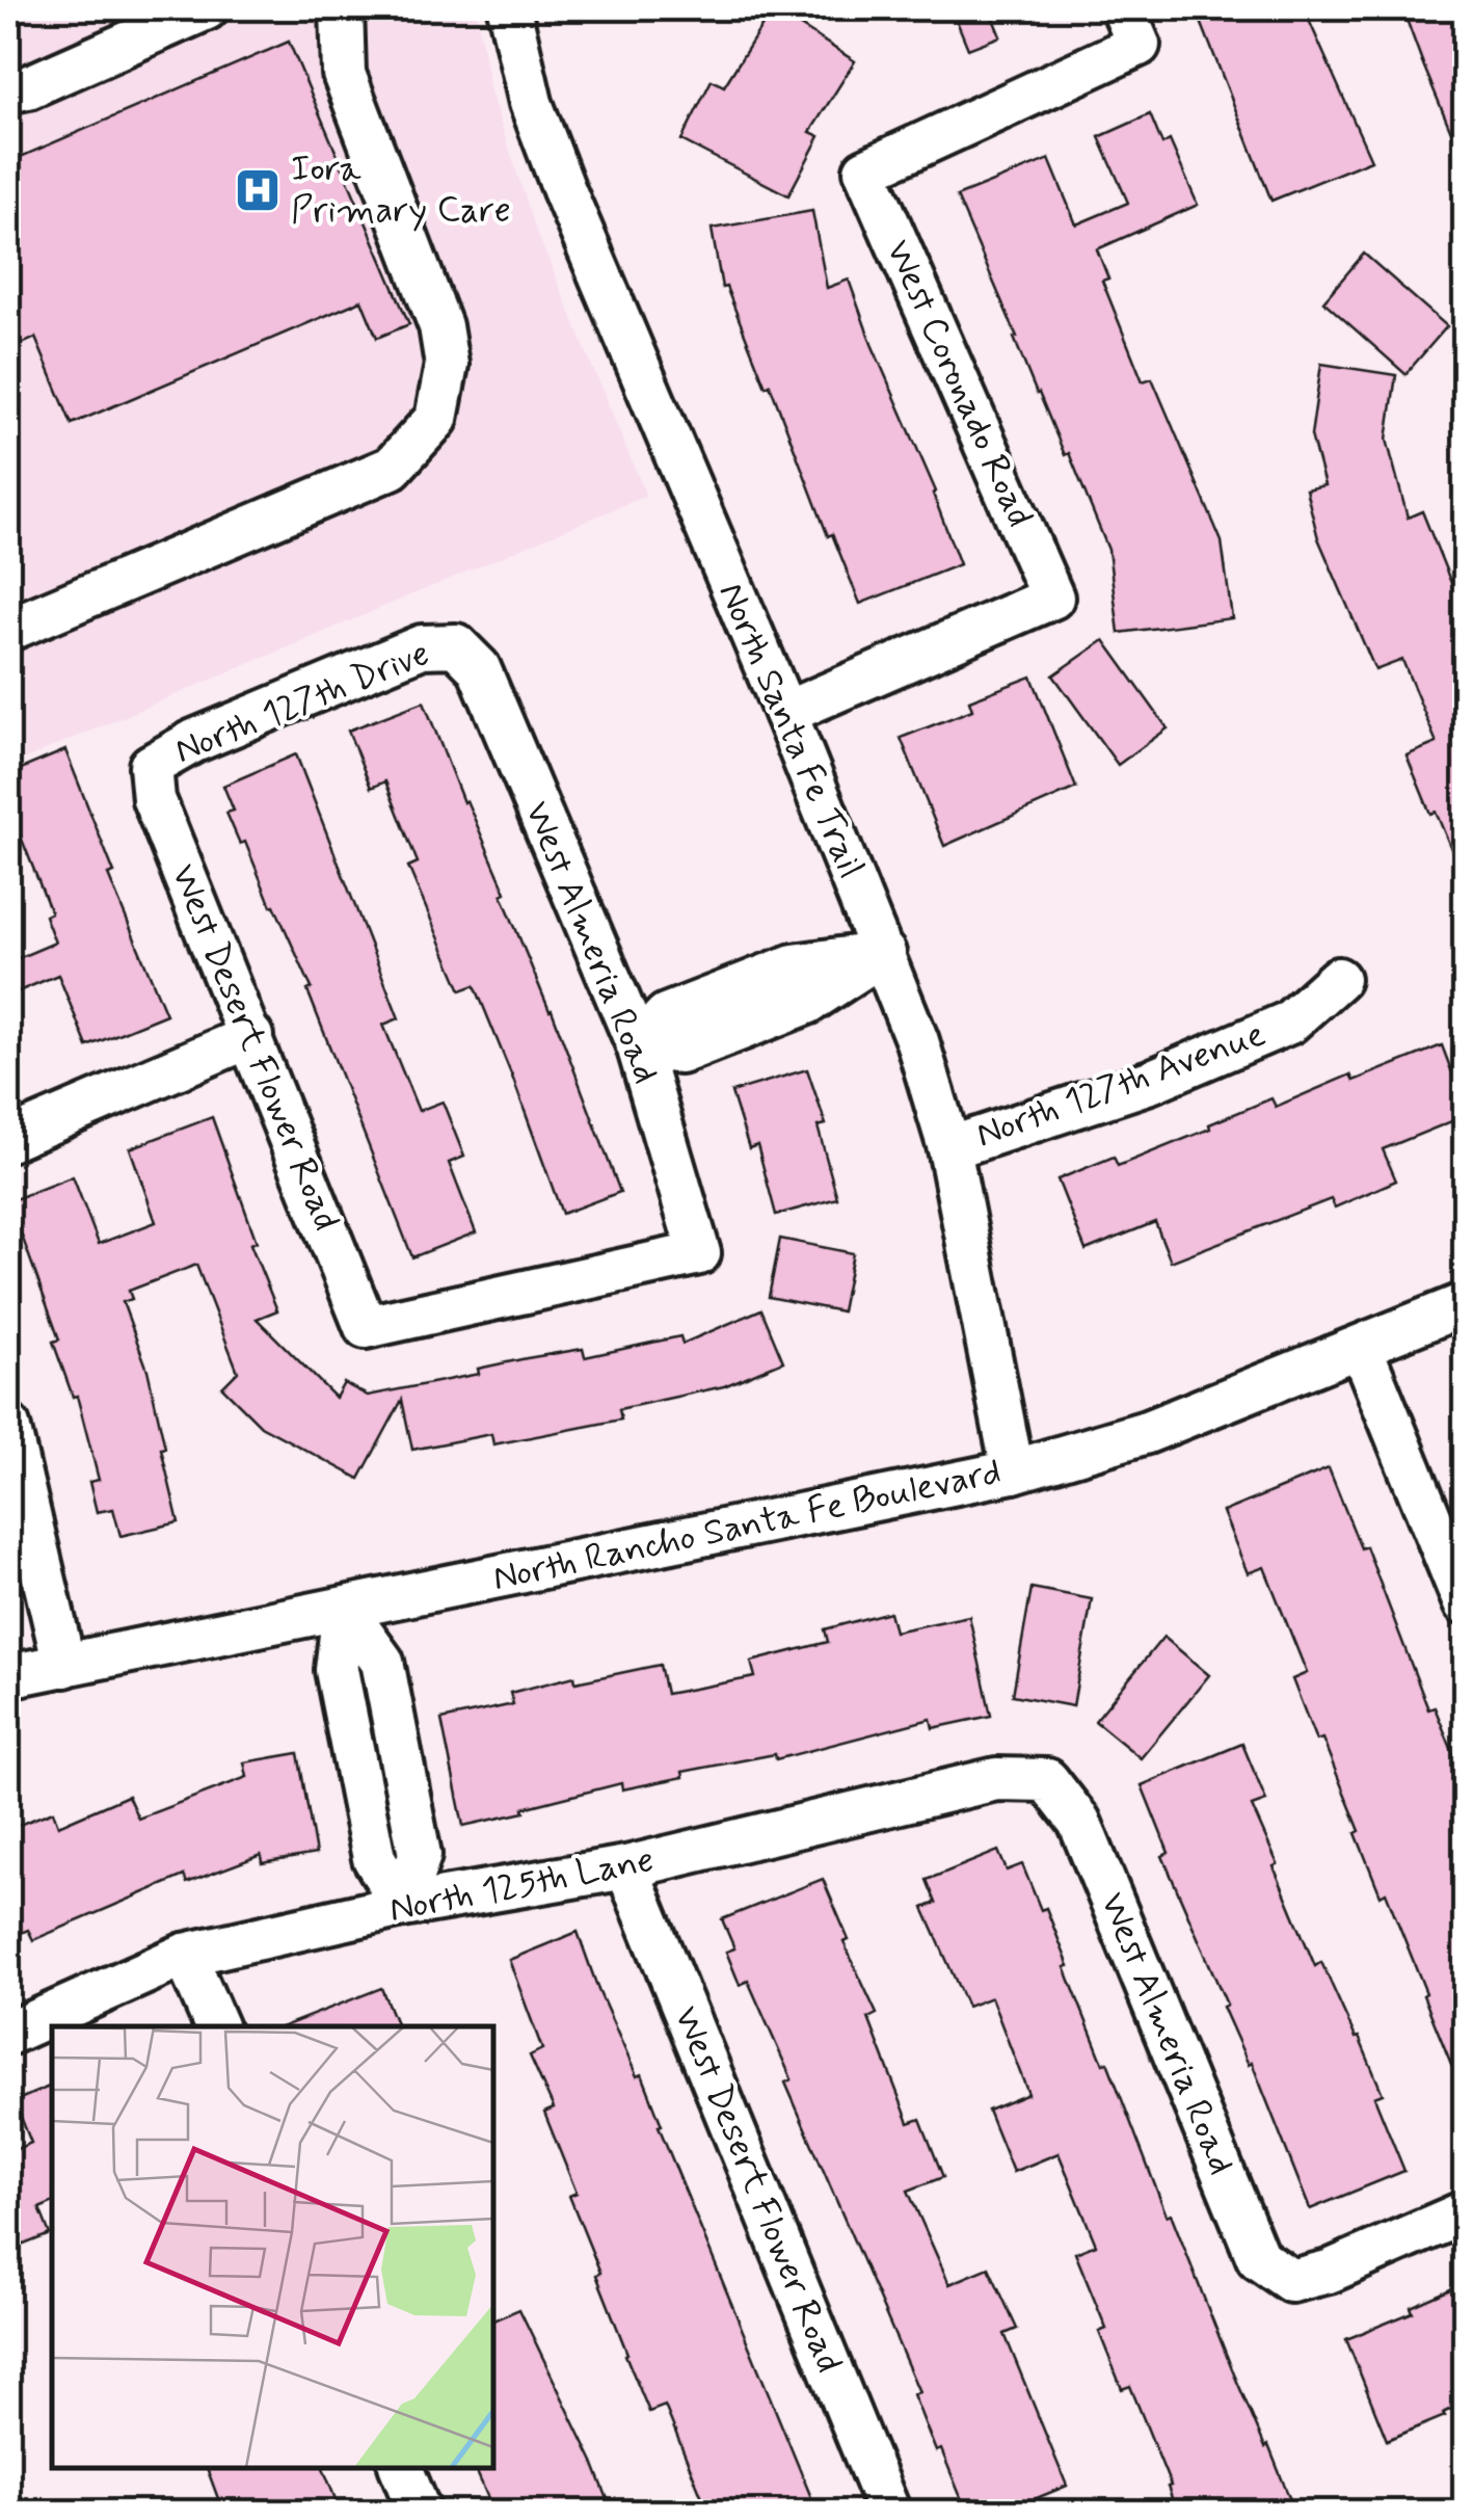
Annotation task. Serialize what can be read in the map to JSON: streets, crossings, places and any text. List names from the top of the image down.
{
  "streets": {
    "street": [
      "West Coronado Road",
      "North 127th Drive",
      "North Santa Fe Trail",
      "West Almeria Road",
      "West Desert Flower Road",
      "North 127th Avenue",
      "North Rancho Santa Fe Boulevard",
      "North 125th Lane"
    ]
  },
  "crossings": [
    ["West Coronado Road", "North Santa Fe Trail"],
    ["North 127th Drive", "West Almeria Road"],
    ["North 127th Drive", "West Desert Flower Road"],
    ["North Santa Fe Trail", "North 127th Avenue"],
    ["North Santa Fe Trail", "North Rancho Santa Fe Boulevard"],
    ["West Almeria Road", "West Desert Flower Road"],
    ["West Almeria Road", "North 125th Lane"],
    ["West Desert Flower Road", "North 125th Lane"]
  ],
  "places": {
    "hospital": ["Iora Primary Care"]
  }
}
